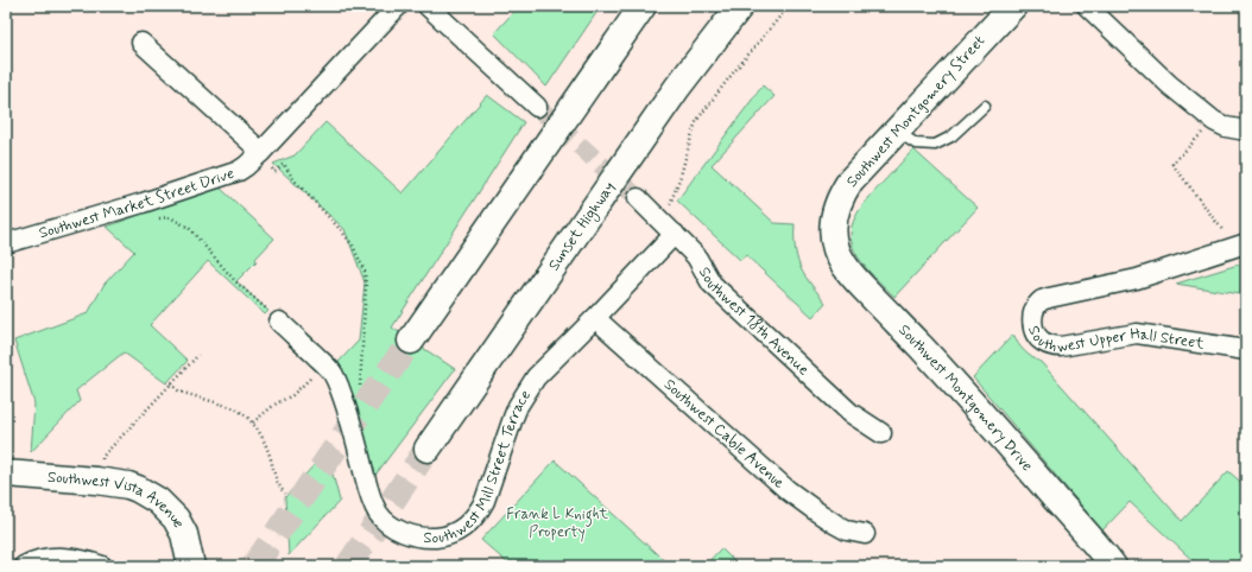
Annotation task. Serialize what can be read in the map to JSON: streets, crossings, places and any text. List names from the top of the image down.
{
  "streets": {
    "main road": [
      "Southwest Montgomery Street",
      "Sunset Highway",
      "Southwest Montgomery Drive",
      "Southwest Vista Avenue"
    ],
    "street": [
      "Southwest Market Street Drive",
      "Southwest 18th Avenue",
      "Southwest Upper Hall Street",
      "Southwest Cable Avenue",
      "Southwest Mill Street Terrace"
    ]
  },
  "crossings": [
    ["Southwest Montgomery Street", "Southwest Montgomery Drive"],
    ["Southwest 18th Avenue", "Southwest Mill Street Terrace"],
    ["Southwest Cable Avenue", "Southwest Mill Street Terrace"]
  ],
  "parks": ["Frank L Knight Property"]
}
